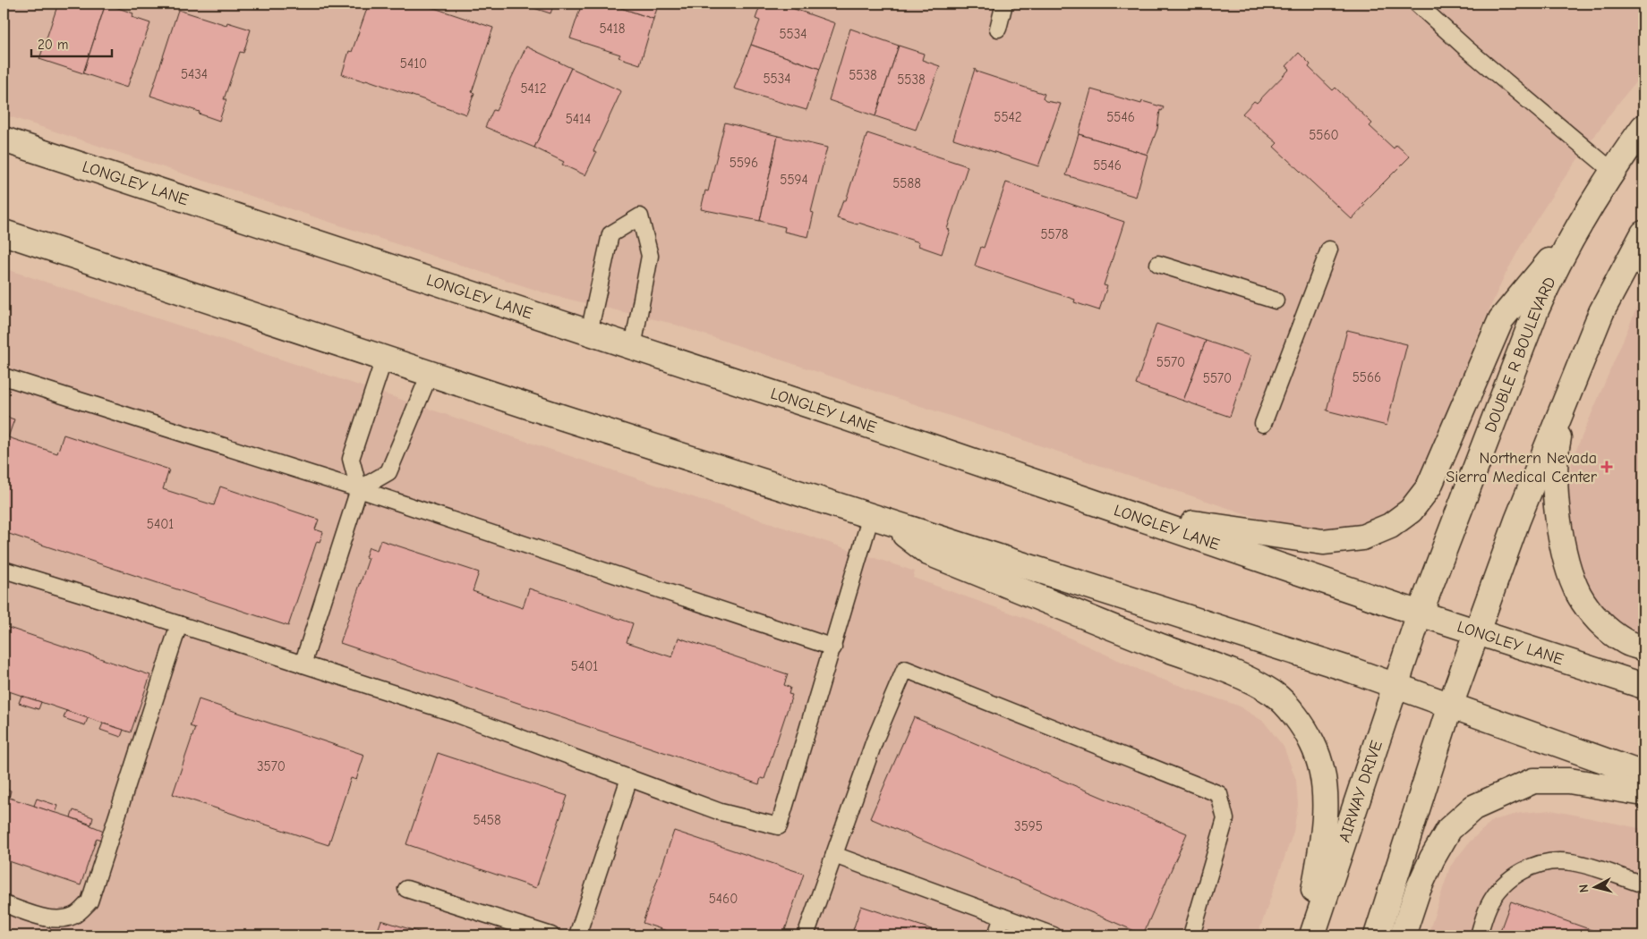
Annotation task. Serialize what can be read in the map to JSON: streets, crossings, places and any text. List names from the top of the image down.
{
  "streets": {
    "main road": ["LONGLEY LANE", "DOUBLE R BOULEVARD", "AIRWAY DRIVE"]
  },
  "crossings": [
    ["LONGLEY LANE", "DOUBLE R BOULEVARD"],
    ["DOUBLE R BOULEVARD", "AIRWAY DRIVE"]
  ],
  "places": {
    "health": ["Northern Nevada Sierra Medical Center"]
  },
  "house_numbers": [
    "5418",
    "5534",
    "5410",
    "5434",
    "5538",
    "5534",
    "5538",
    "5412",
    "5542",
    "5546",
    "5414",
    "5560",
    "5596",
    "5546",
    "5594",
    "5588",
    "5578",
    "5570",
    "5566",
    "5570",
    "5401",
    "5401",
    "3570",
    "5458",
    "3595",
    "5460"
  ],
  "scale_bar": "20 m",
  "north": "left"
}
